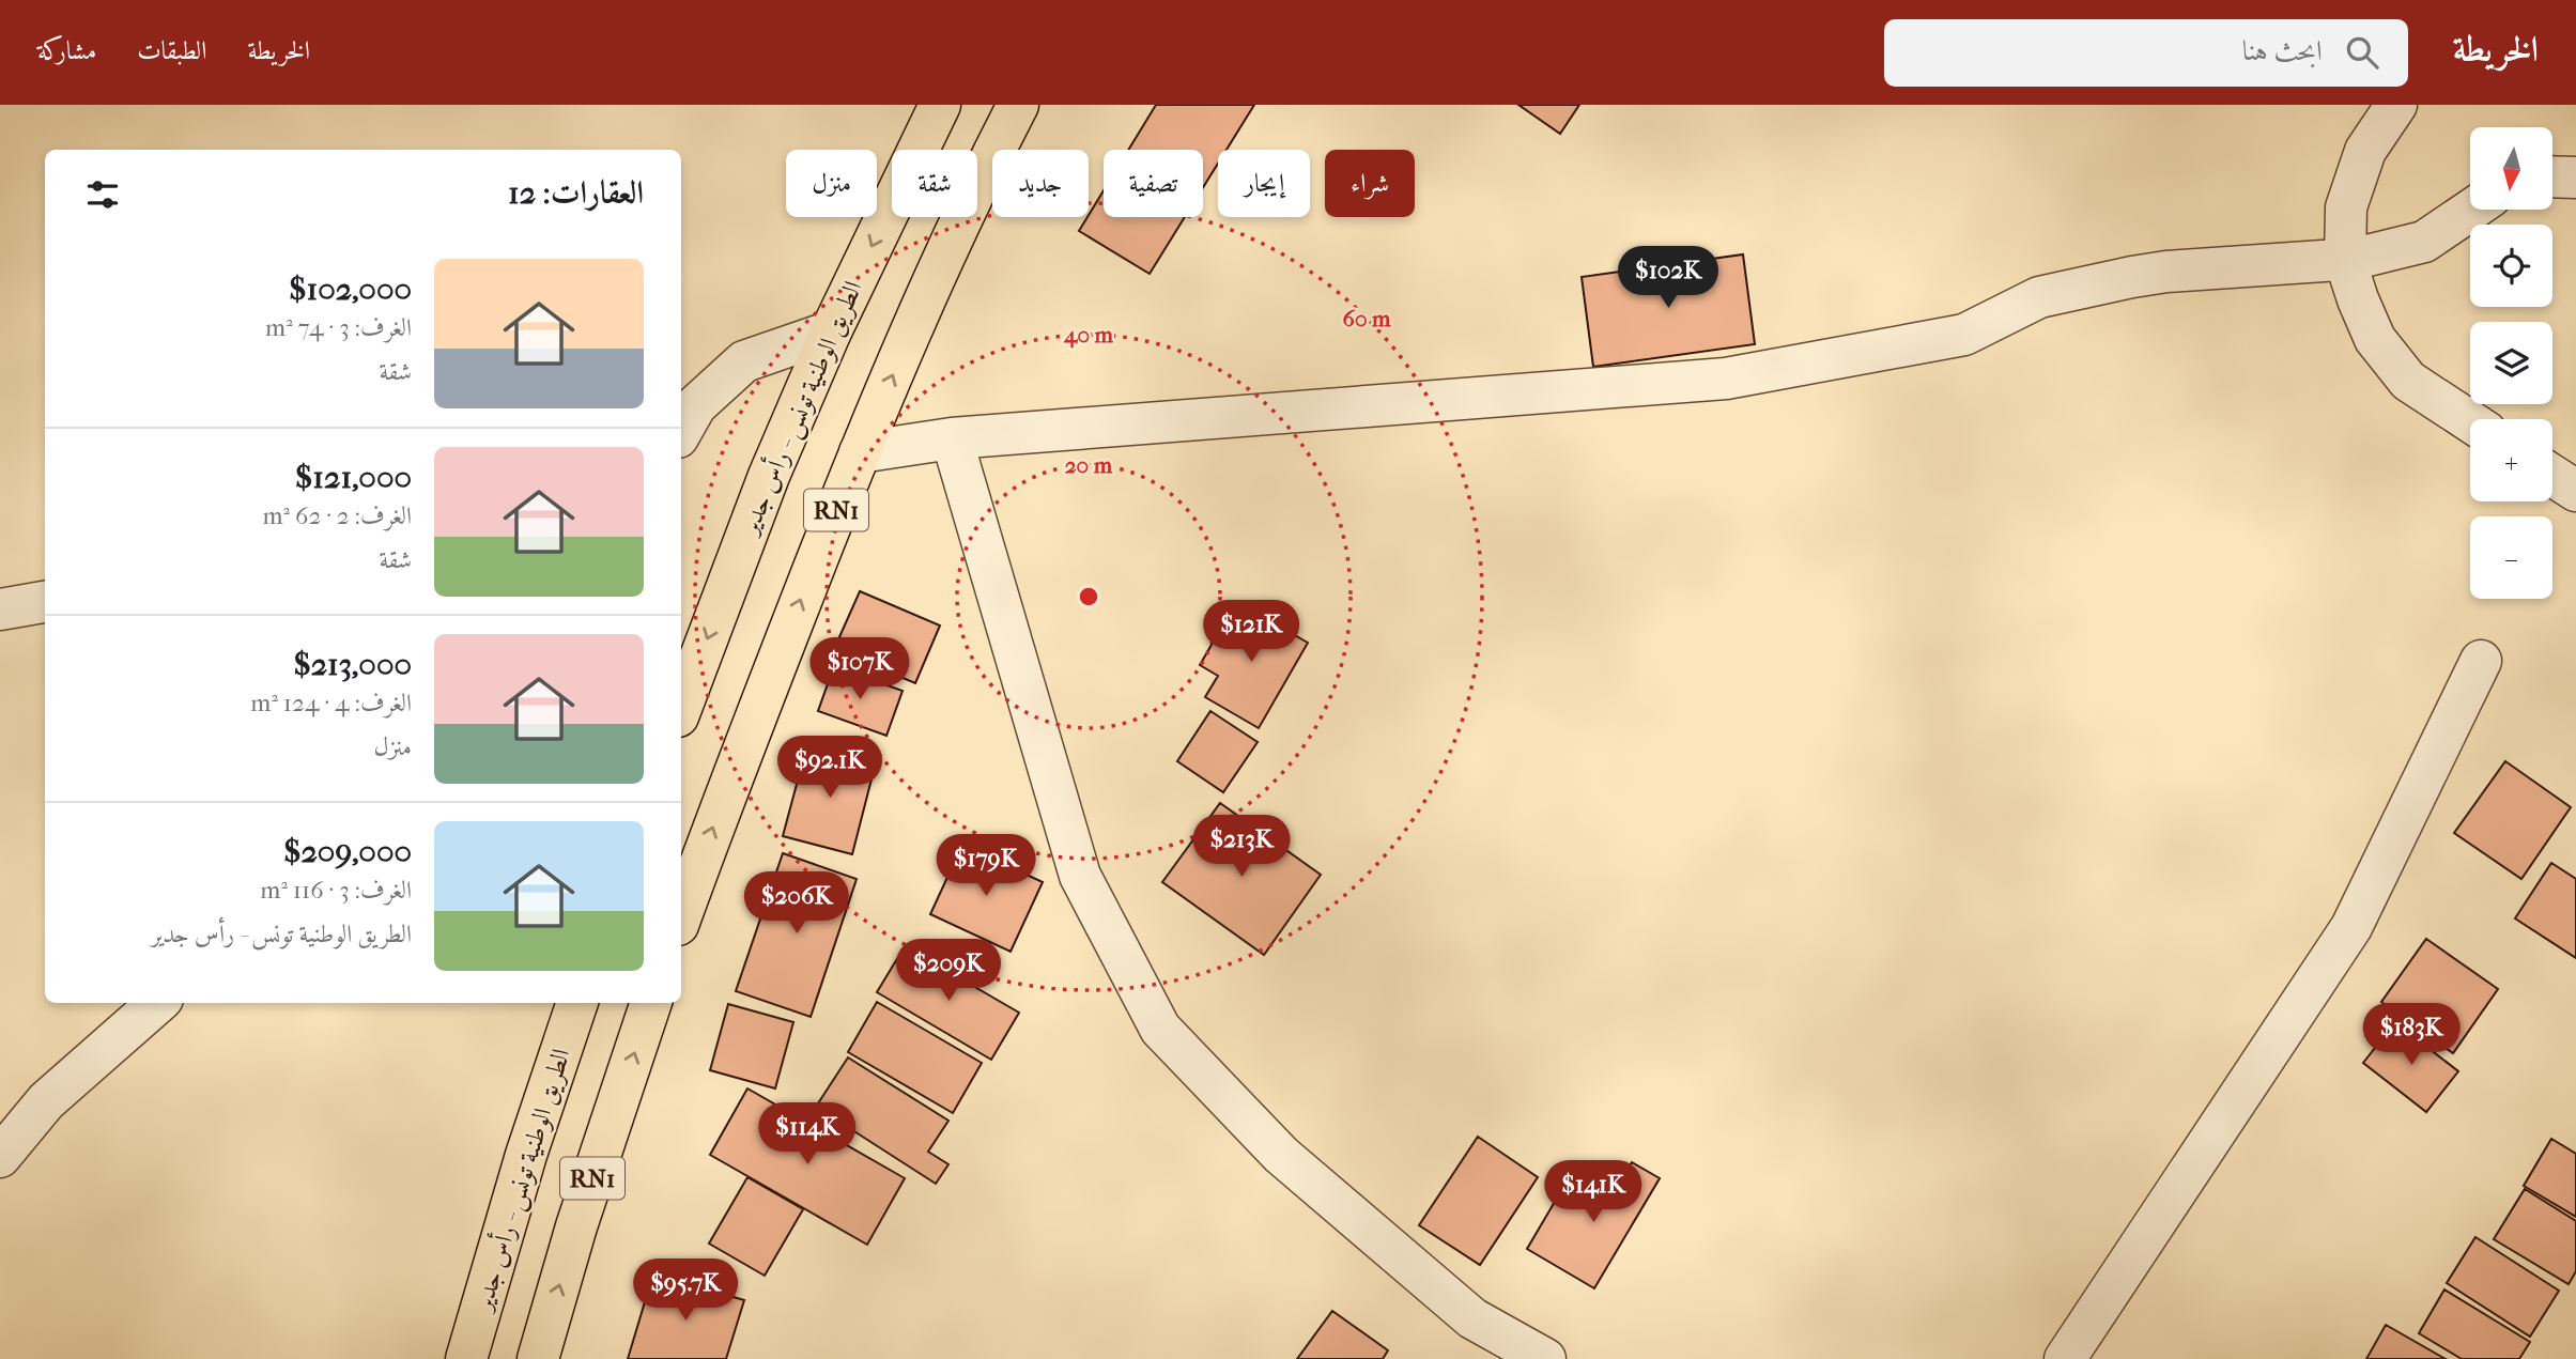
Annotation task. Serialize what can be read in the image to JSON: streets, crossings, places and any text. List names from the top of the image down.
{
  "streets": {
    "highway": ["الطريق الوطنية تونس - رأس جدير", "RN1"]
  },
  "north": "bottom",
  "page": {
    "header": "الخريطة",
    "search": "ابحث هنا",
    "nav": ["الخريطة", "الطبقات", "مشاركة"],
    "map_buttons": ["+", "−"],
    "chip": [
      "شراء",
      "إيجار",
      "تصفية",
      "جديد",
      "شقة",
      "منزل"
    ],
    "heading": "العقارات: 12",
    "list": [
      {
        "name": "$102,000",
        "note": "الغرف: 3 · 74 m² · شقة"
      },
      {
        "name": "$121,000",
        "note": "الغرف: 2 · 62 m² · شقة"
      },
      {
        "name": "$213,000",
        "note": "الغرف: 4 · 124 m² · منزل"
      },
      {
        "name": "$209,000",
        "note": "الغرف: 3 · 116 m² · الطريق الوطنية تونس - رأس جدير"
      }
    ],
    "price": [
      "$102K",
      "$121K",
      "$107K",
      "$92.1K",
      "$213K",
      "$179K",
      "$206K",
      "$209K",
      "$183K",
      "$114K",
      "$141K",
      "$95.7K"
    ]
  },
  "rings": ["60 m", "40 m", "20 m"]
}
